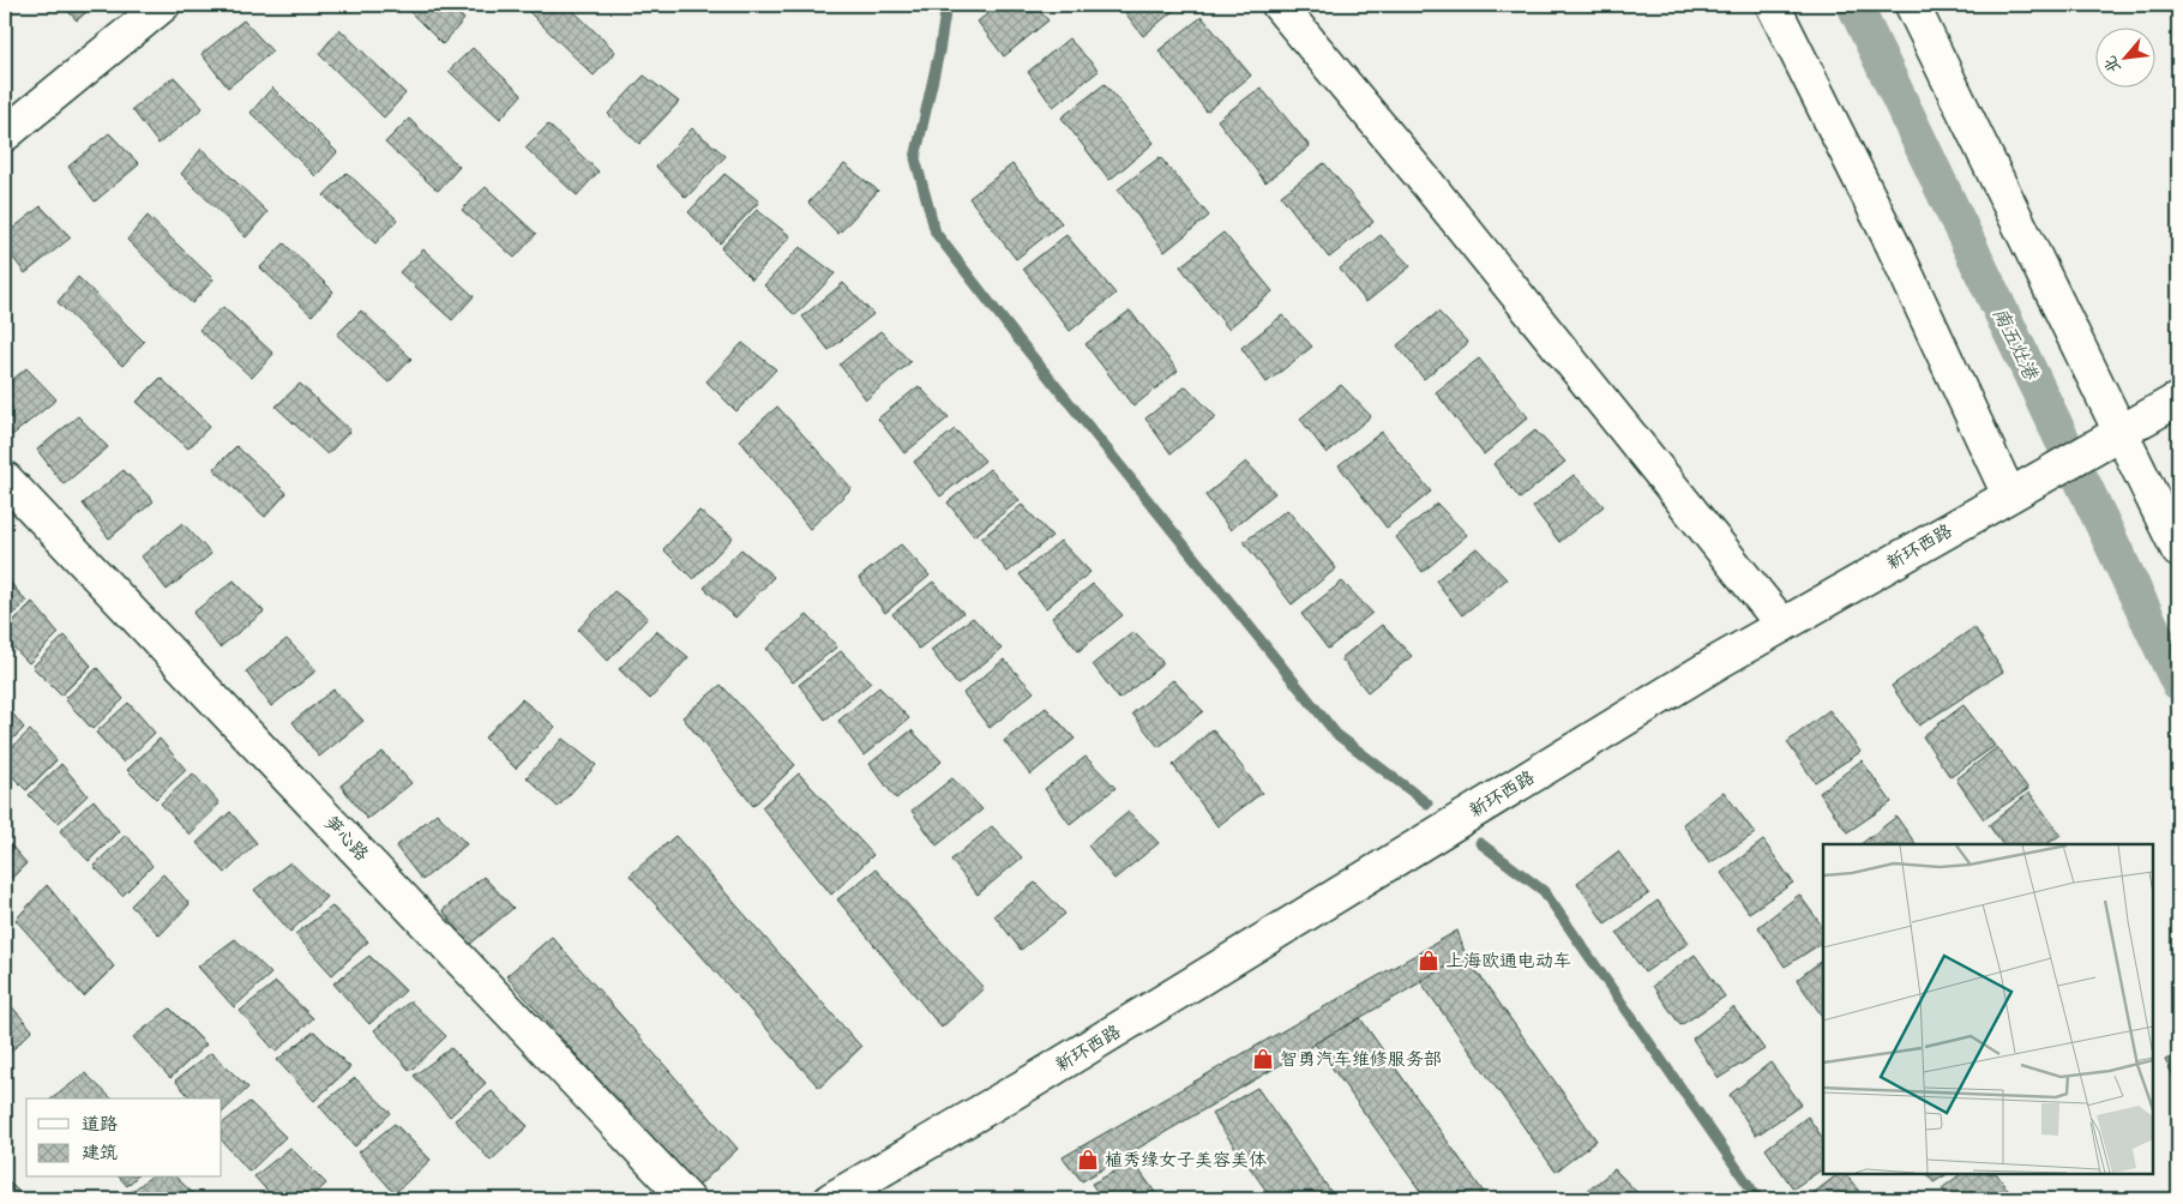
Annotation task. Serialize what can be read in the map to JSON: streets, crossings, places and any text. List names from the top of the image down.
{
  "streets": {
    "street": ["新环西路", "笋心路"]
  },
  "water": ["南五灶港"],
  "places": {
    "shop": ["上海欧通电动车", "智勇汽车维修服务部", "植秀缘女子美容美体"]
  },
  "legend": ["道路", "建筑"],
  "north": "bottom left"
}
